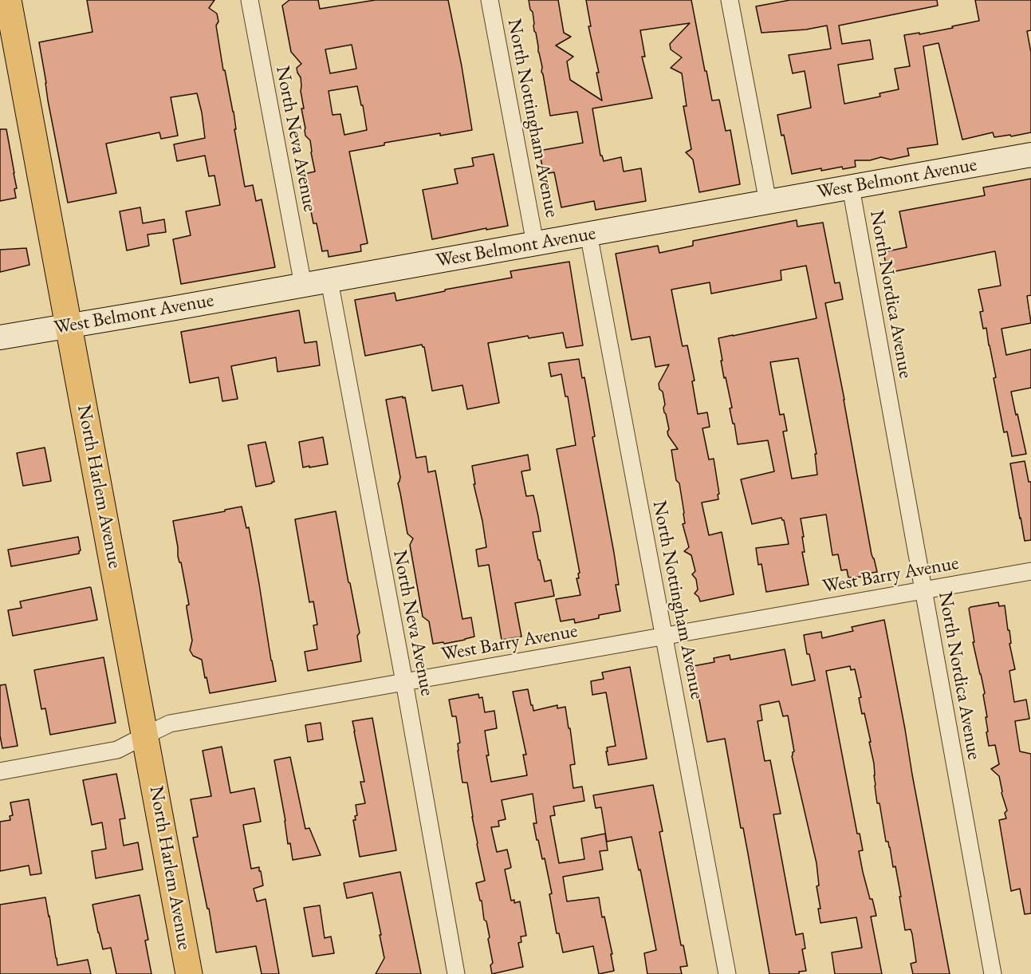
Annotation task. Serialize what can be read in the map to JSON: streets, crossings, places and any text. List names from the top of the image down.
{
  "streets": {
    "main road": ["West Belmont Avenue", "North Harlem Avenue"],
    "street": [
      "North Nottingham Avenue",
      "North Neva Avenue",
      "North Nordica Avenue",
      "West Barry Avenue"
    ]
  },
  "crossings": [
    ["North Nottingham Avenue", "West Belmont Avenue"],
    ["North Nottingham Avenue", "West Barry Avenue"],
    ["North Neva Avenue", "West Belmont Avenue"],
    ["North Neva Avenue", "West Barry Avenue"],
    ["West Belmont Avenue", "North Nordica Avenue"],
    ["West Belmont Avenue", "North Harlem Avenue"],
    ["North Nordica Avenue", "West Barry Avenue"],
    ["North Harlem Avenue", "West Barry Avenue"]
  ]
}
